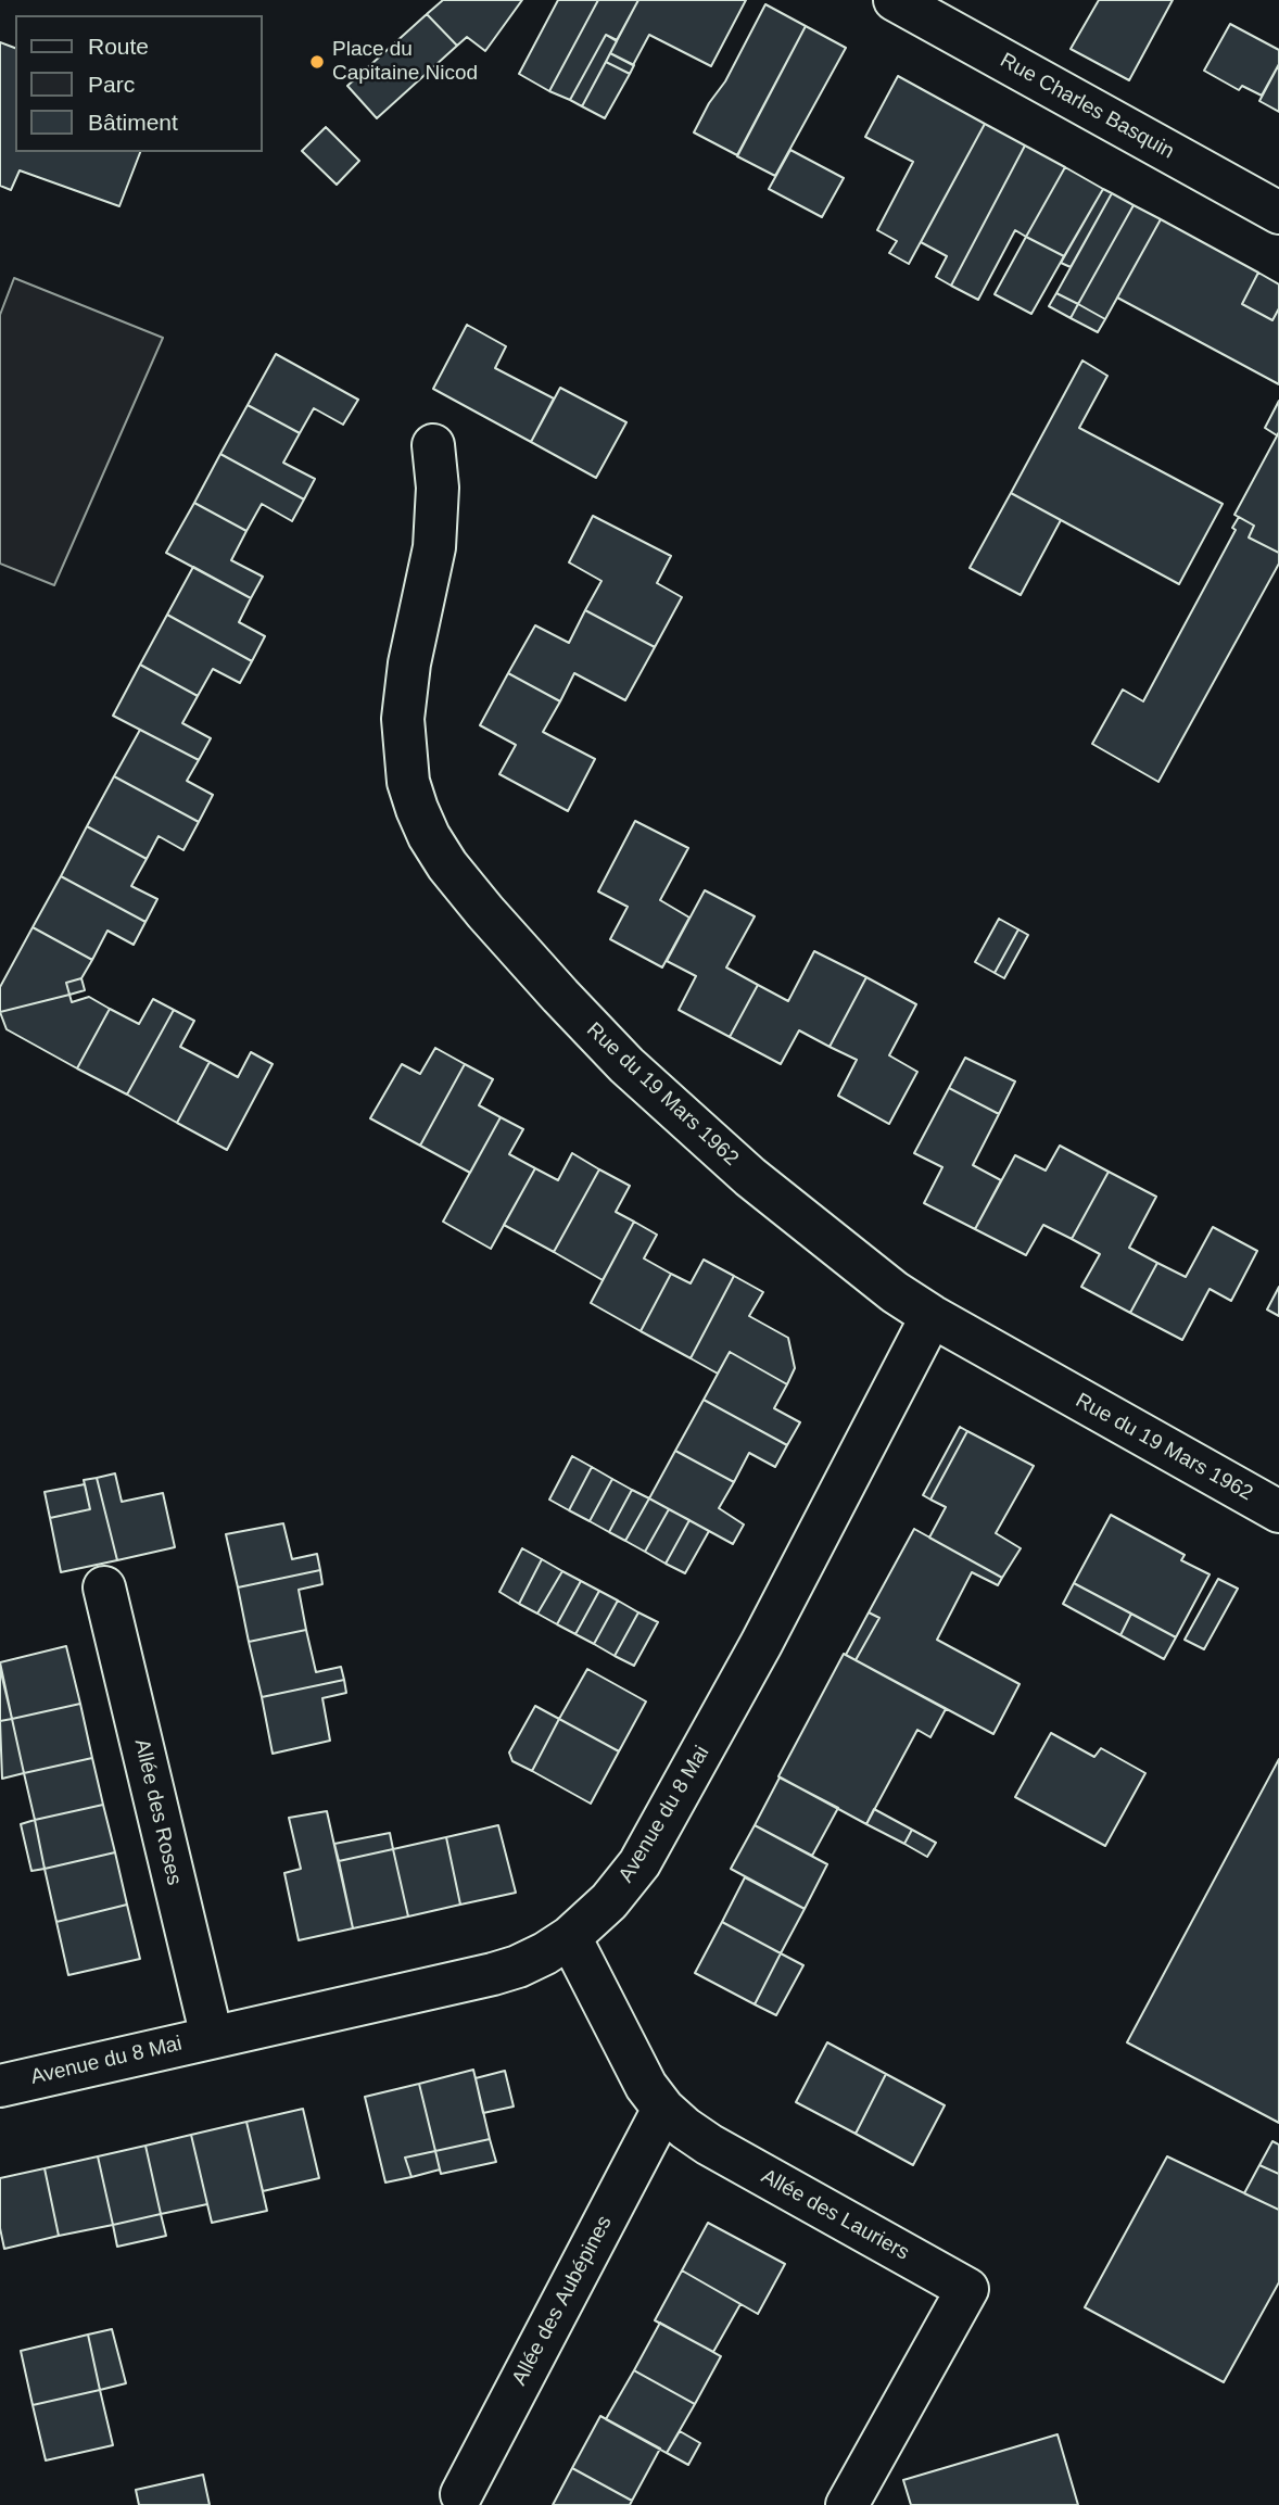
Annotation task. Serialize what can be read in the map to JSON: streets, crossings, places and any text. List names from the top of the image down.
{
  "streets": {
    "street": [
      "Rue Charles Basquin",
      "Rue du 19 Mars 1962",
      "Allée des Roses",
      "Avenue du 8 Mai",
      "Allée des Lauriers",
      "Allée des Aubépines"
    ]
  },
  "crossings": [
    ["Rue du 19 Mars 1962", "Avenue du 8 Mai"],
    ["Allée des Roses", "Avenue du 8 Mai"],
    ["Avenue du 8 Mai", "Allée des Lauriers"],
    ["Allée des Lauriers", "Allée des Aubépines"]
  ],
  "places": ["Place du Capitaine Nicod"],
  "legend": ["Route", "Parc", "Bâtiment"]
}
